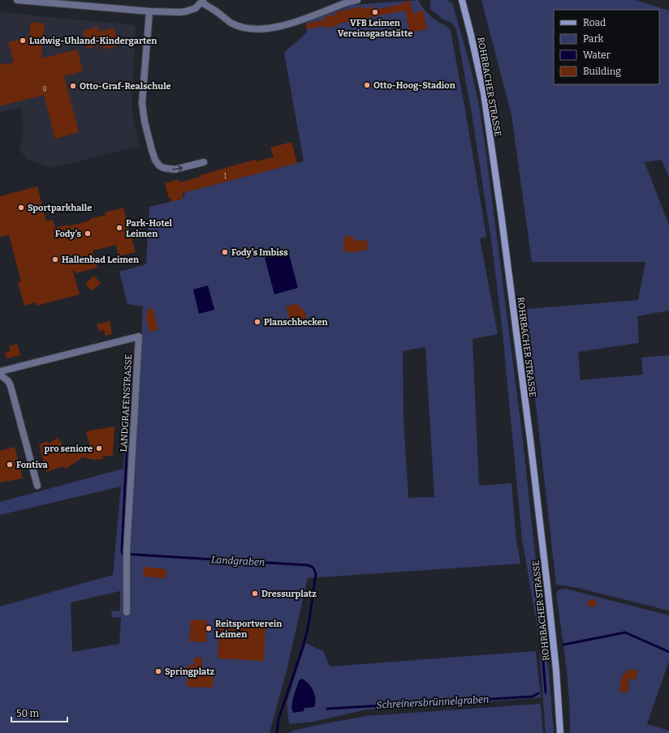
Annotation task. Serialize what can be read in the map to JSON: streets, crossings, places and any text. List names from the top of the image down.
{
  "streets": {
    "main road": ["ROHRBACHER STRASSE"],
    "street": ["LANDGRAFENSTRASSE"]
  },
  "water": ["Landgraben", "Schreinersbrünnelgraben"],
  "places": [
    "VFB Leimen Vereinsgaststätte",
    "Ludwig-Uhland-Kindergarten",
    "Otto-Hoog-Stadion",
    "Otto-Graf-Realschule",
    "Sportparkhalle",
    "Park-Hotel Leimen",
    "Fody's",
    "Fody's Imbiss",
    "Hallenbad Leimen",
    "Planschbecken",
    "pro seniore",
    "Fontiva",
    "Dressurplatz",
    "Reitsportverein Leimen",
    "Springplatz"
  ],
  "house_numbers": ["9", "1"],
  "legend": [
    "Road",
    "Park",
    "Water",
    "Building"
  ],
  "scale_bar": "50 m"
}
